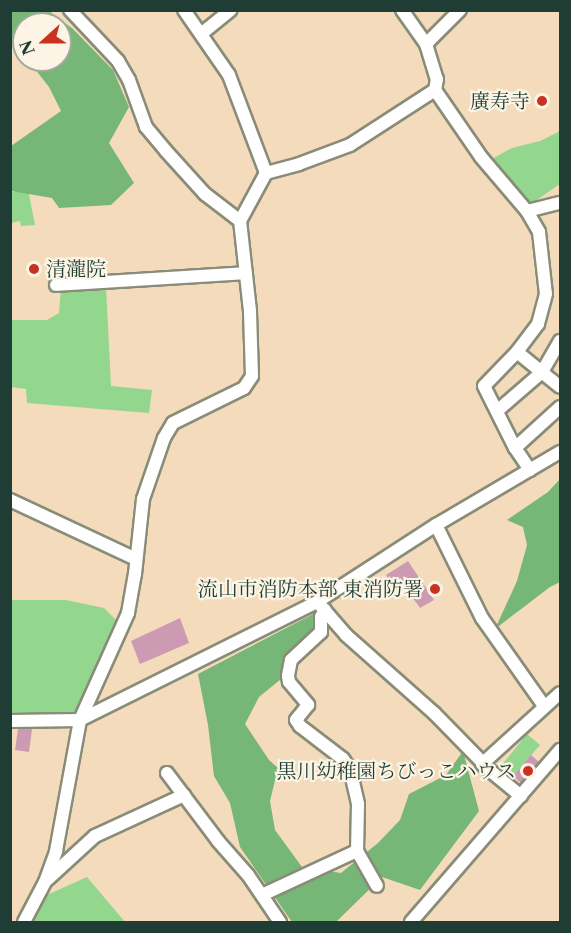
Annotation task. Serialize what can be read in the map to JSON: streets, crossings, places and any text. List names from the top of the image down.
{
  "places": [
    "廣寿寺",
    "清瀧院",
    "流山市消防本部 東消防署",
    "黒川幼稚園ちびっこハウス"
  ],
  "north": "left"
}
